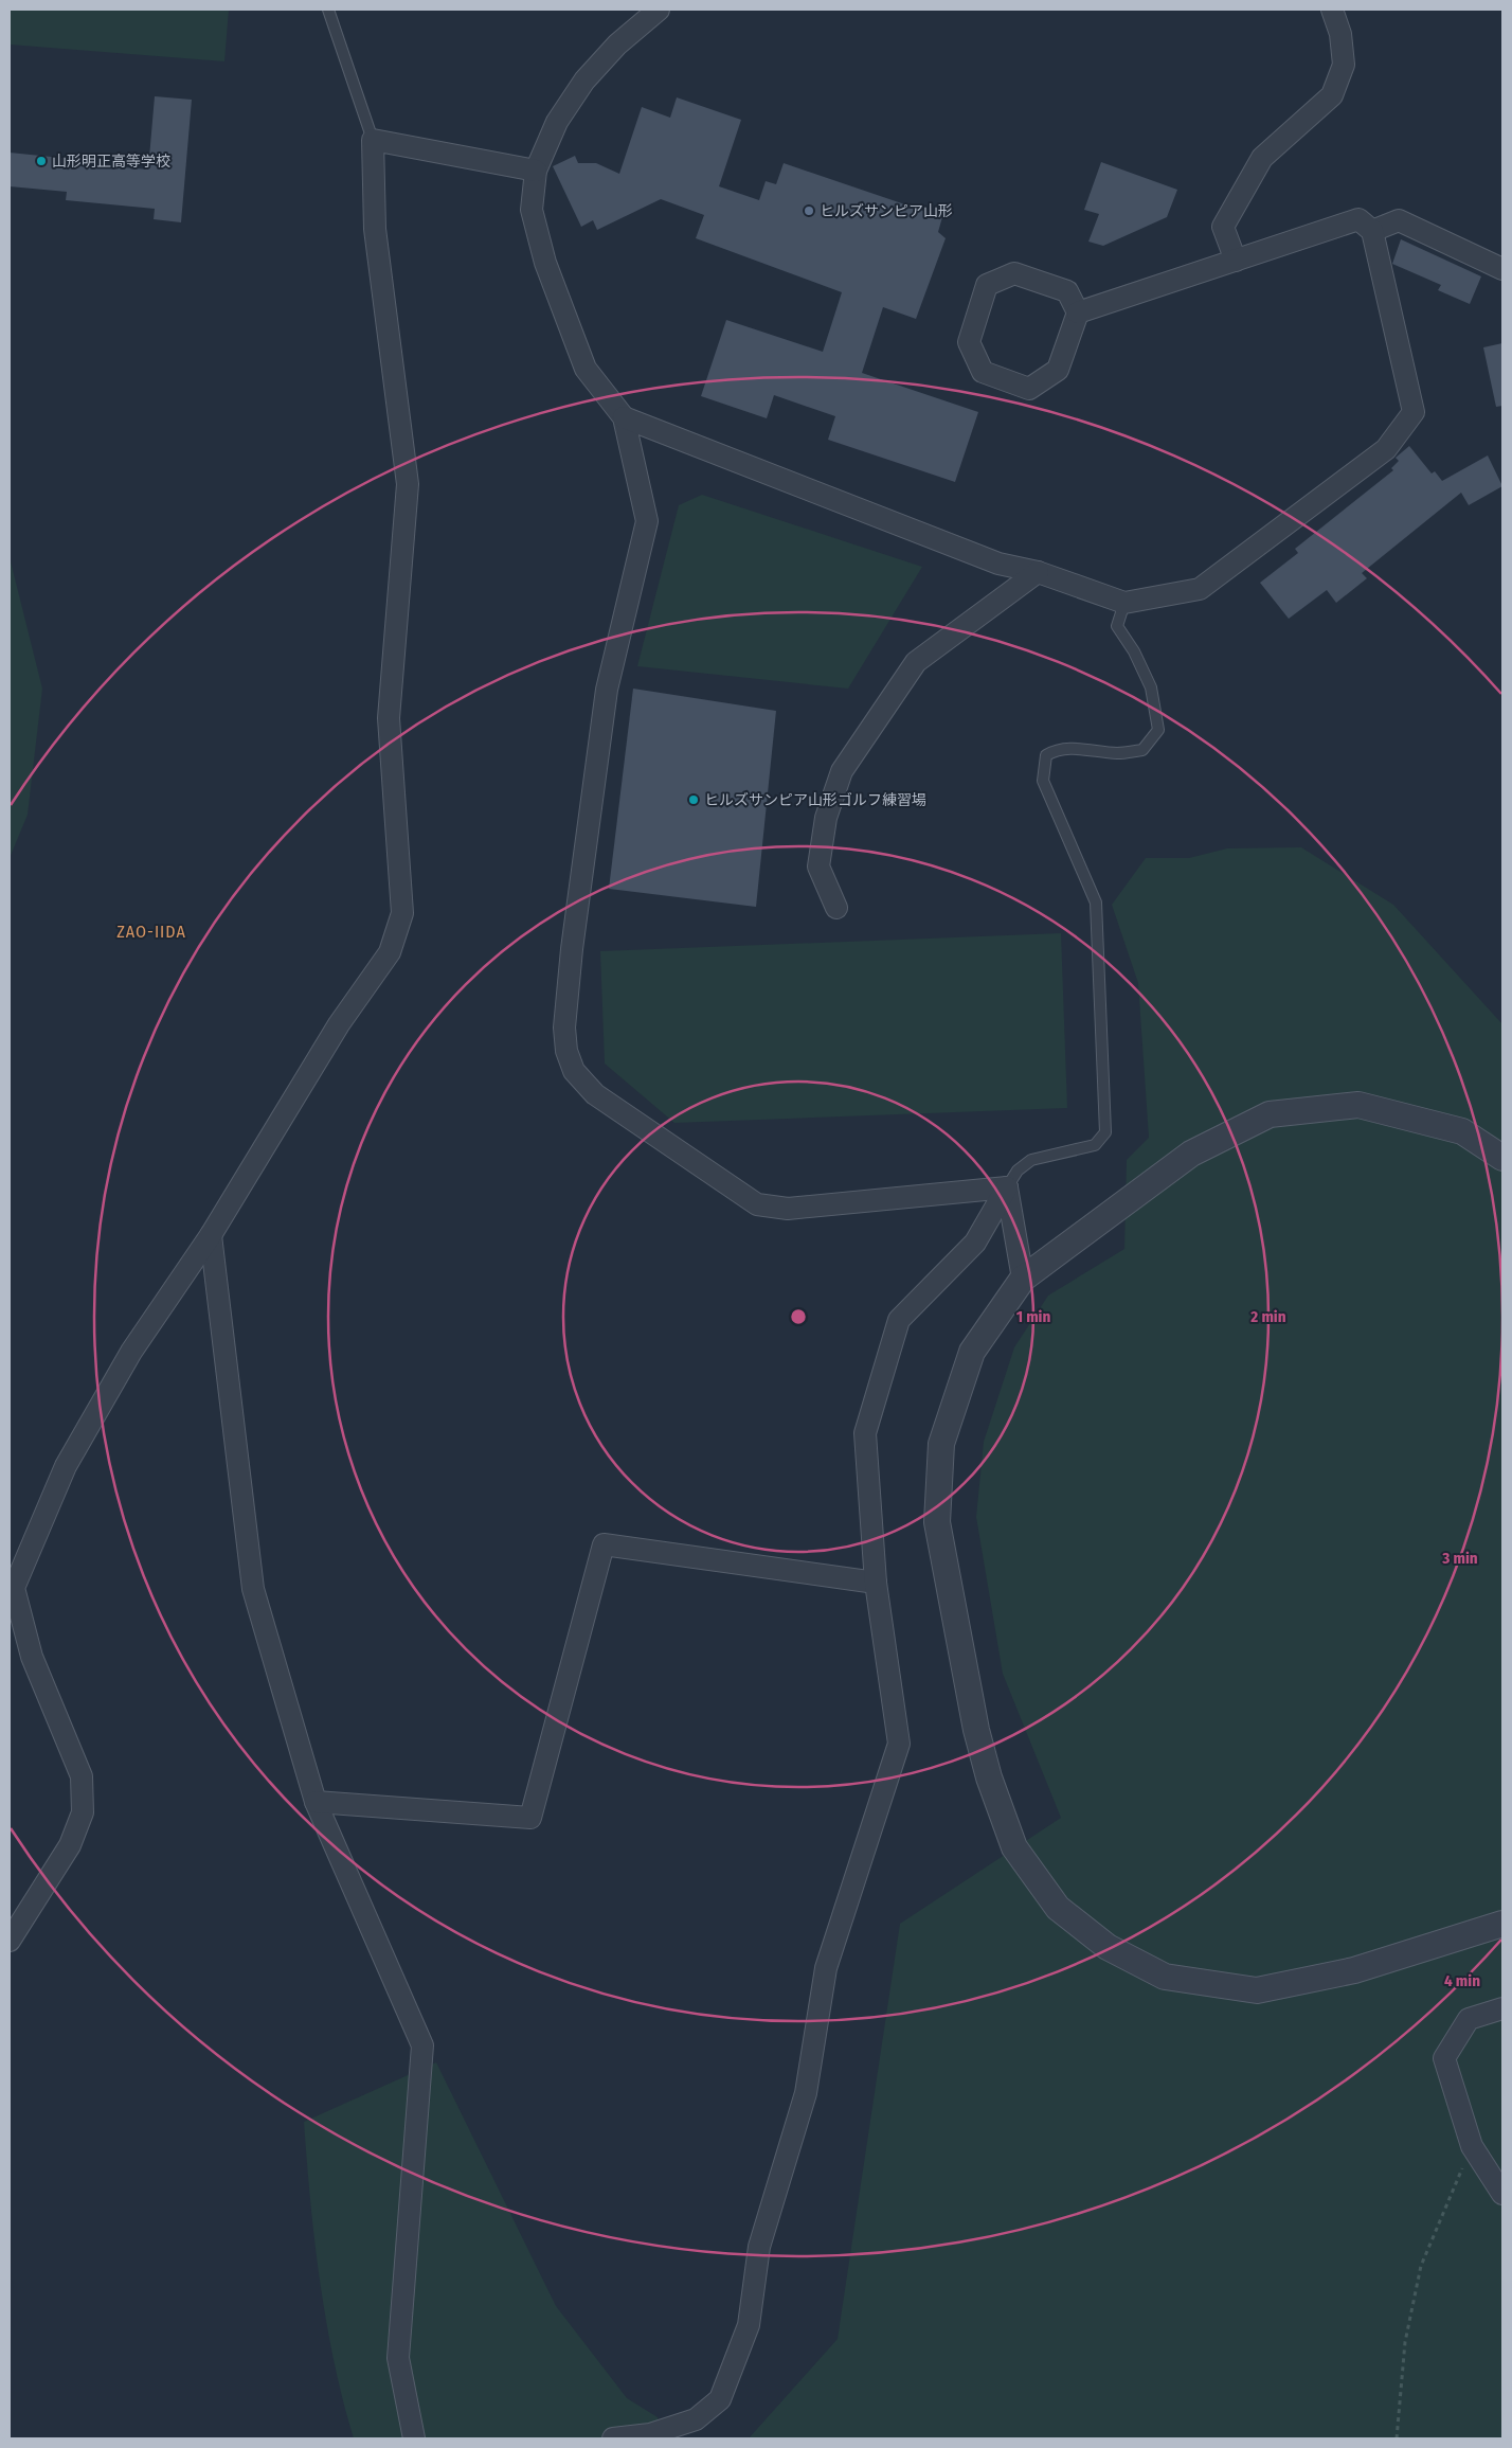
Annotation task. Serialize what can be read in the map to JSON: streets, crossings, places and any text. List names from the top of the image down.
{
  "districts": ["ZAO-IIDA"],
  "places": ["山形明正高等学校", "ヒルズサンピア山形", "ヒルズサンピア山形ゴルフ練習場"],
  "rings": [
    "1 min",
    "2 min",
    "3 min",
    "4 min"
  ]
}
